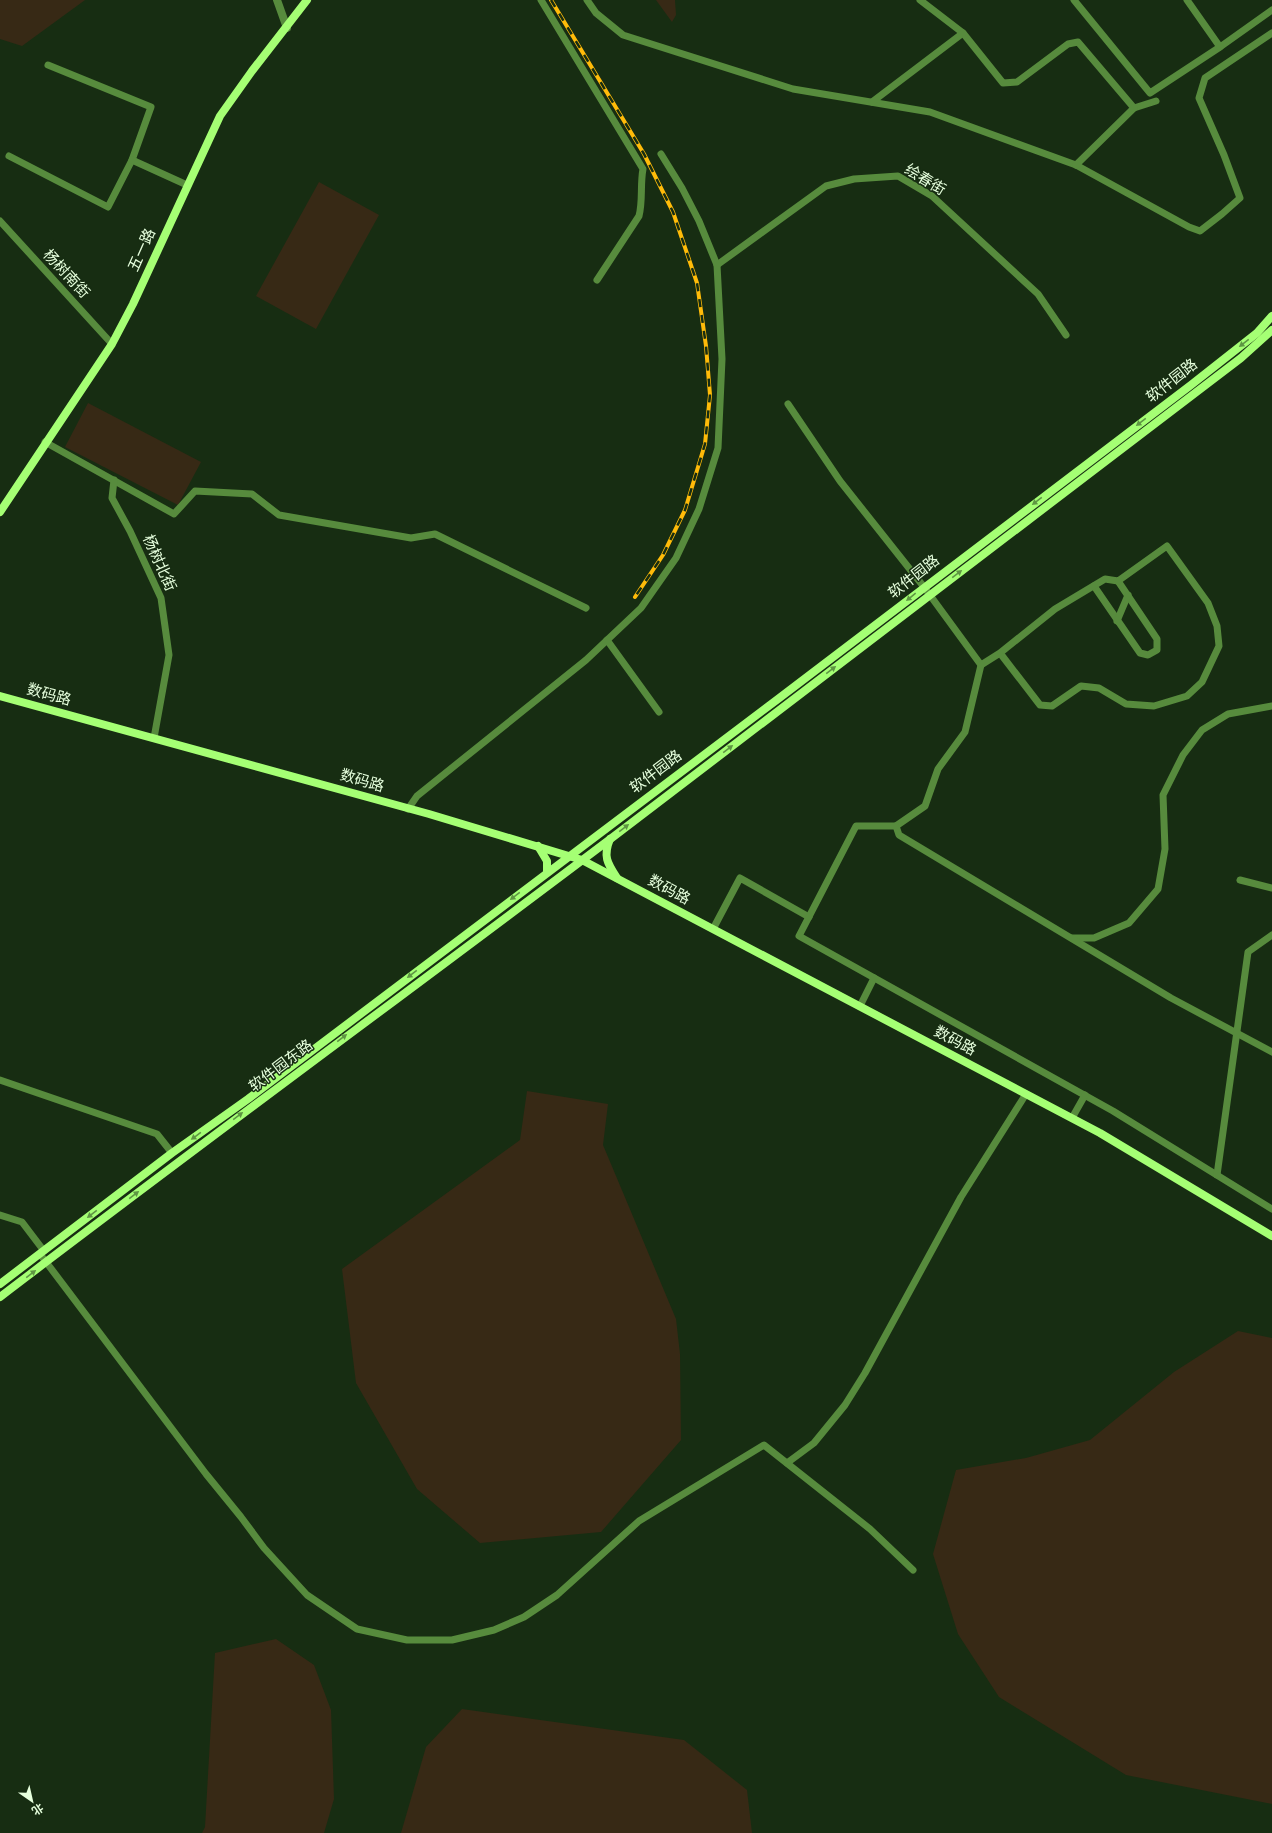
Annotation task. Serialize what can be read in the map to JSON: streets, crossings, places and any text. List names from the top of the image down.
{
  "streets": {
    "main road": [
      "五一路",
      "软件园路",
      "数码路",
      "软件园东路"
    ],
    "street": ["绘春街", "杨树南街", "杨树北街"]
  },
  "crossings": [
    ["五一路", "杨树南街"],
    ["软件园路", "数码路"],
    ["软件园路", "软件园东路"],
    ["杨树北街", "数码路"],
    ["数码路", "软件园东路"]
  ],
  "north": "bottom right"
}
